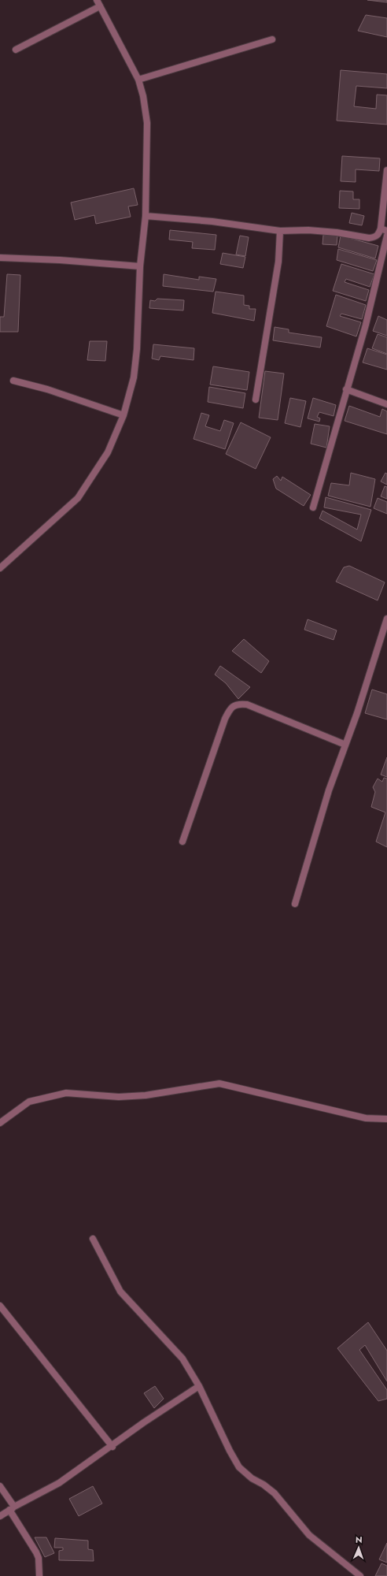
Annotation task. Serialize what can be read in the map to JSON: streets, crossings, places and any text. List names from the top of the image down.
{
  "north": "top"
}
